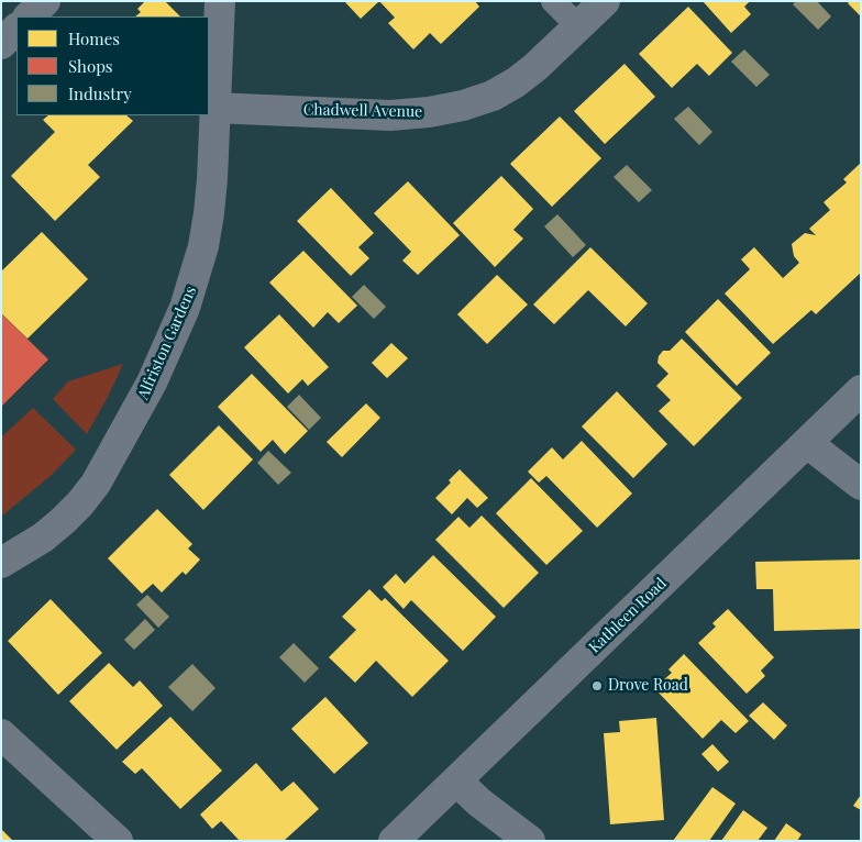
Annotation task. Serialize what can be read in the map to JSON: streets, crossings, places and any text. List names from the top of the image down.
{
  "streets": {
    "street": ["Chadwell Avenue", "Alfriston Gardens", "Kathleen Road"]
  },
  "crossings": [
    ["Chadwell Avenue", "Alfriston Gardens"]
  ],
  "places": ["Drove Road"],
  "legend": ["Homes", "Shops", "Industry"]
}
